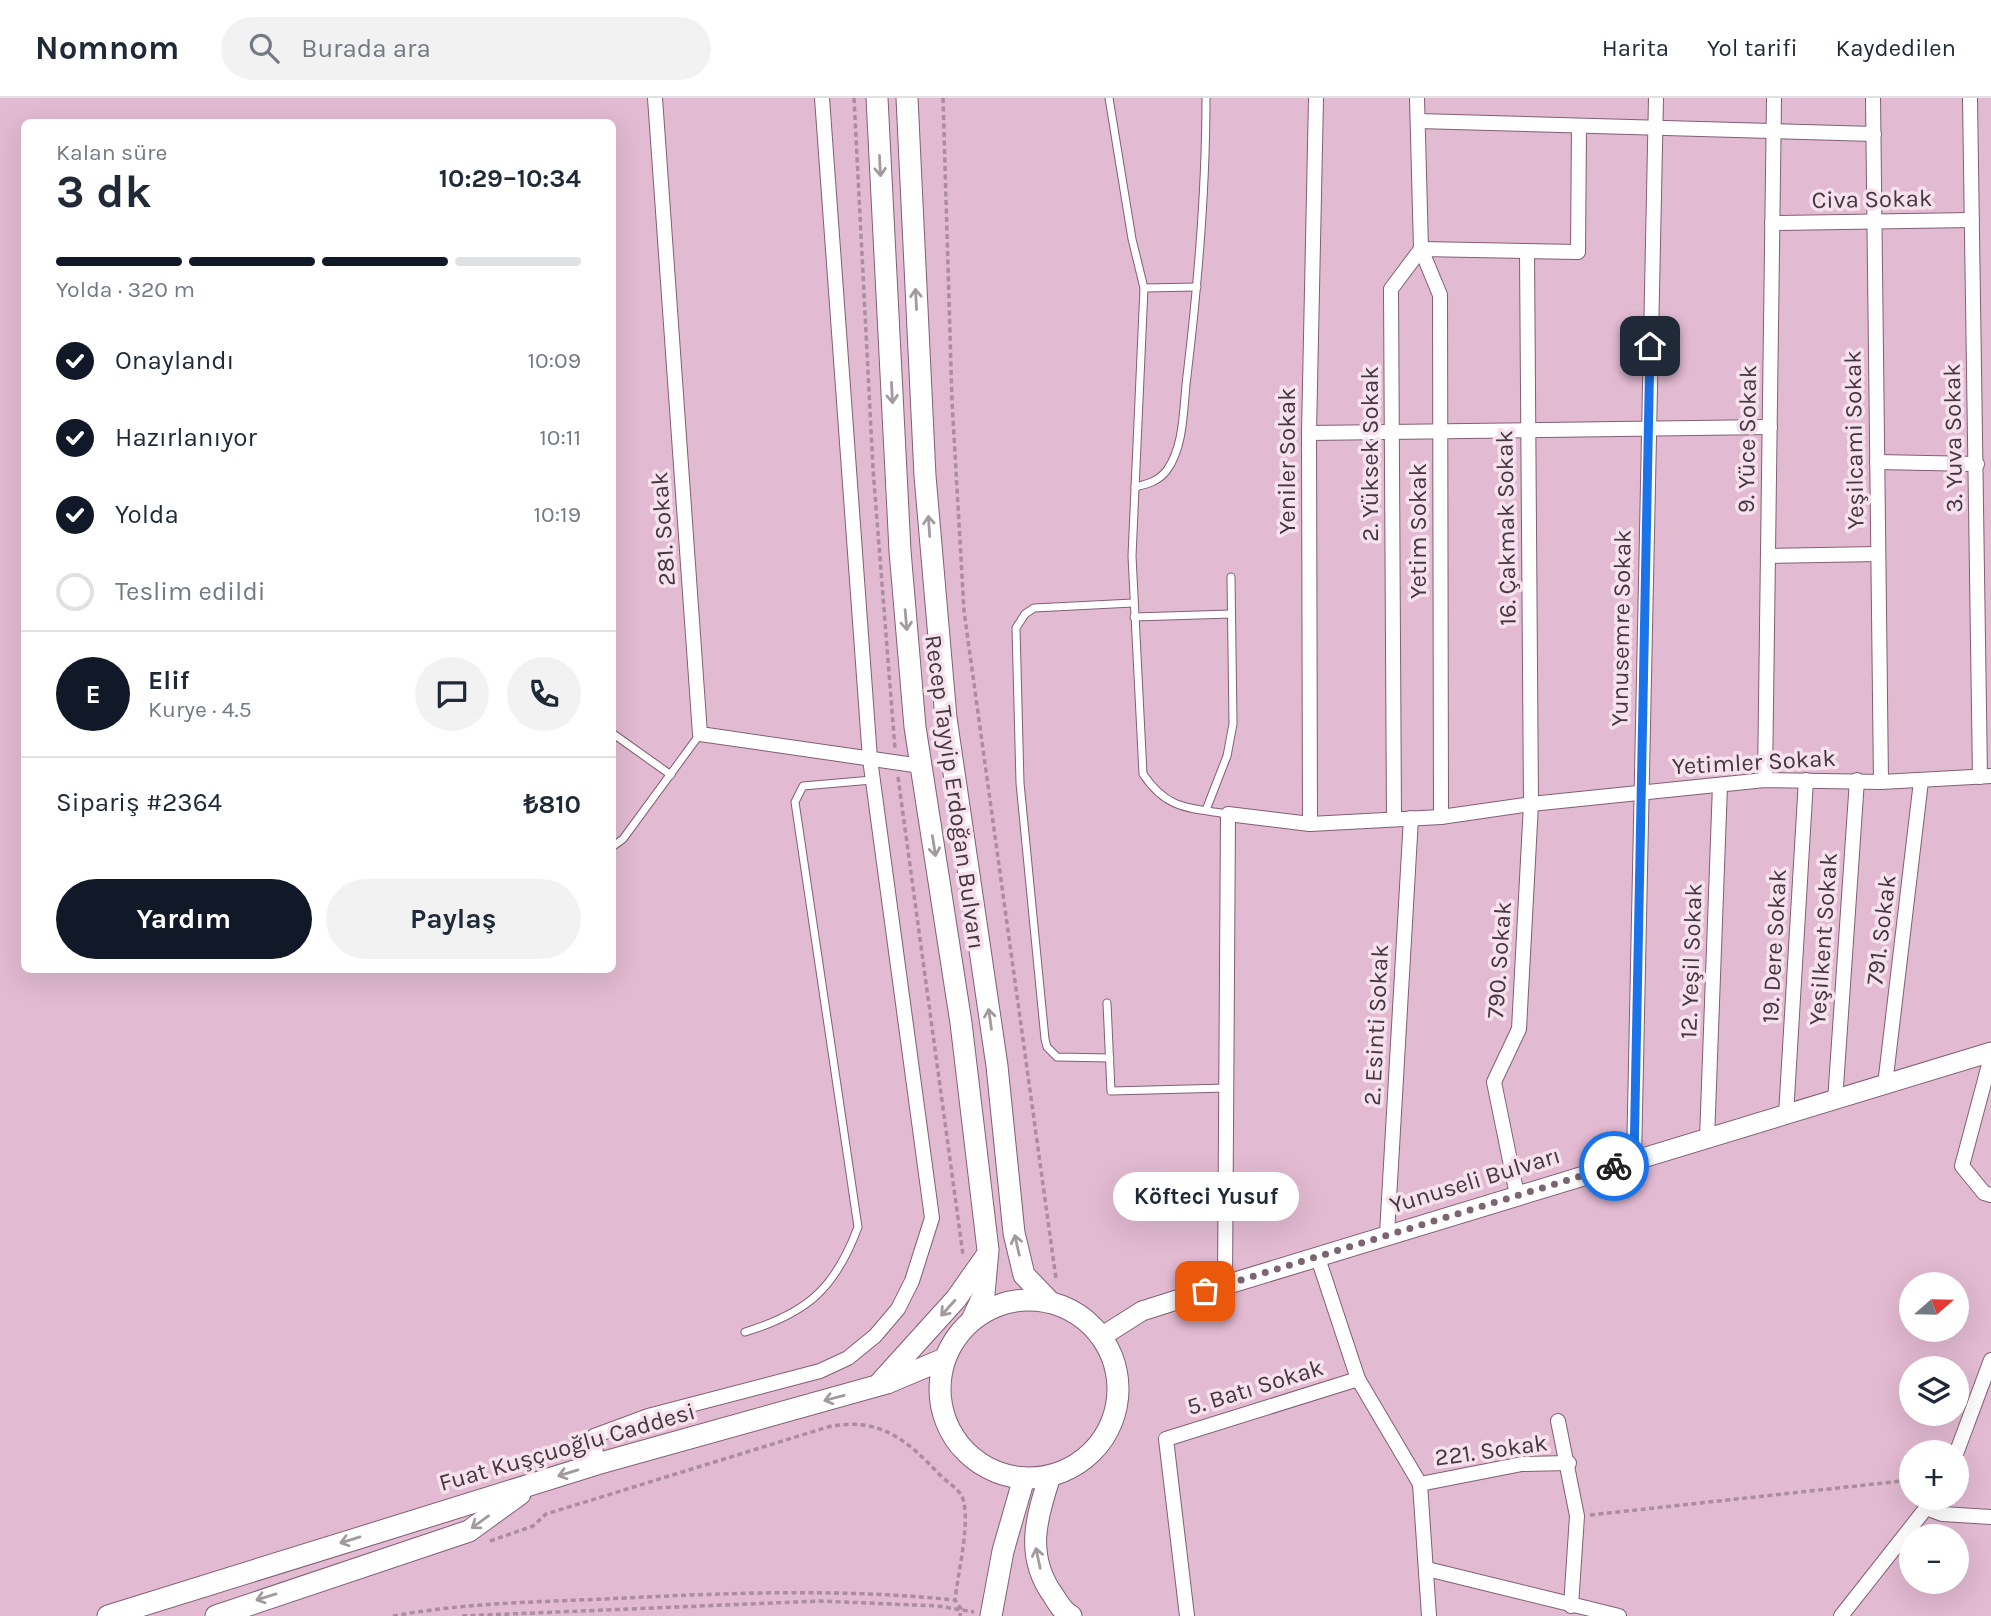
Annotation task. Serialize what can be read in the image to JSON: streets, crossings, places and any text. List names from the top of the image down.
{
  "streets": {
    "main road": ["Recep Tayyip Erdoğan Bulvarı", "Yunuseli Bulvarı", "Fuat Kuşçuoğlu Caddesi"],
    "street": [
      "Civa Sokak",
      "3. Yuva Sokak",
      "9. Yüce Sokak",
      "Yeşilcami Sokak",
      "2. Yüksek Sokak",
      "Yeniler Sokak",
      "16. Çakmak Sokak",
      "281. Sokak",
      "Yetim Sokak",
      "Yunusemre Sokak",
      "Yetimler Sokak",
      "791. Sokak",
      "Yeşilkent Sokak",
      "19. Dere Sokak",
      "790. Sokak",
      "12. Yeşil Sokak",
      "2. Esinti Sokak",
      "5. Batı Sokak",
      "221. Sokak"
    ]
  },
  "crossings": [
    ["Civa Sokak", "3. Yuva Sokak"],
    ["Civa Sokak", "9. Yüce Sokak"],
    ["Civa Sokak", "Yeşilcami Sokak"],
    ["3. Yuva Sokak", "Yetimler Sokak"],
    ["9. Yüce Sokak", "Yetimler Sokak"],
    ["Yeşilcami Sokak", "Yetimler Sokak"],
    ["2. Yüksek Sokak", "Yetim Sokak"],
    ["2. Yüksek Sokak", "Yetimler Sokak"],
    ["Yeniler Sokak", "Yetimler Sokak"],
    ["16. Çakmak Sokak", "Yetimler Sokak"],
    ["16. Çakmak Sokak", "790. Sokak"],
    ["Yetim Sokak", "Yetimler Sokak"],
    ["Yunusemre Sokak", "Yetimler Sokak"],
    ["Yunusemre Sokak", "Yunuseli Bulvarı"],
    ["Yetimler Sokak", "791. Sokak"],
    ["Yetimler Sokak", "Yeşilkent Sokak"],
    ["Yetimler Sokak", "19. Dere Sokak"],
    ["Yetimler Sokak", "790. Sokak"],
    ["Yetimler Sokak", "12. Yeşil Sokak"],
    ["Yetimler Sokak", "2. Esinti Sokak"],
    ["Recep Tayyip Erdoğan Bulvarı", "Yunuseli Bulvarı"],
    ["Recep Tayyip Erdoğan Bulvarı", "Fuat Kuşçuoğlu Caddesi"],
    ["791. Sokak", "Yunuseli Bulvarı"],
    ["Yeşilkent Sokak", "Yunuseli Bulvarı"],
    ["19. Dere Sokak", "Yunuseli Bulvarı"],
    ["790. Sokak", "Yunuseli Bulvarı"],
    ["12. Yeşil Sokak", "Yunuseli Bulvarı"],
    ["2. Esinti Sokak", "Yunuseli Bulvarı"],
    ["Yunuseli Bulvarı", "Fuat Kuşçuoğlu Caddesi"]
  ],
  "places": ["Köfteci Yusuf"],
  "north": "right",
  "page": {
    "header": "Nomnom",
    "search": "Burada ara",
    "nav": ["Harita", "Yol tarifi", "Kaydedilen"],
    "heading": ["3 dk", "Kalan süre", "10:29–10:34"],
    "panel": [
      "Elif",
      "Kurye · 4.5",
      "Sipariş #2364",
      "₺810"
    ],
    "bar": "Yolda · 320 m",
    "list": [
      ["Onaylandı", "10:09"],
      ["Hazırlanıyor", "10:11"],
      ["Yolda", "10:19"],
      "Teslim edildi"
    ],
    "round": "E",
    "buttons": ["Yardım", "Paylaş"],
    "bubble": "Köfteci Yusuf",
    "map_buttons": ["+", "−"]
  }
}
